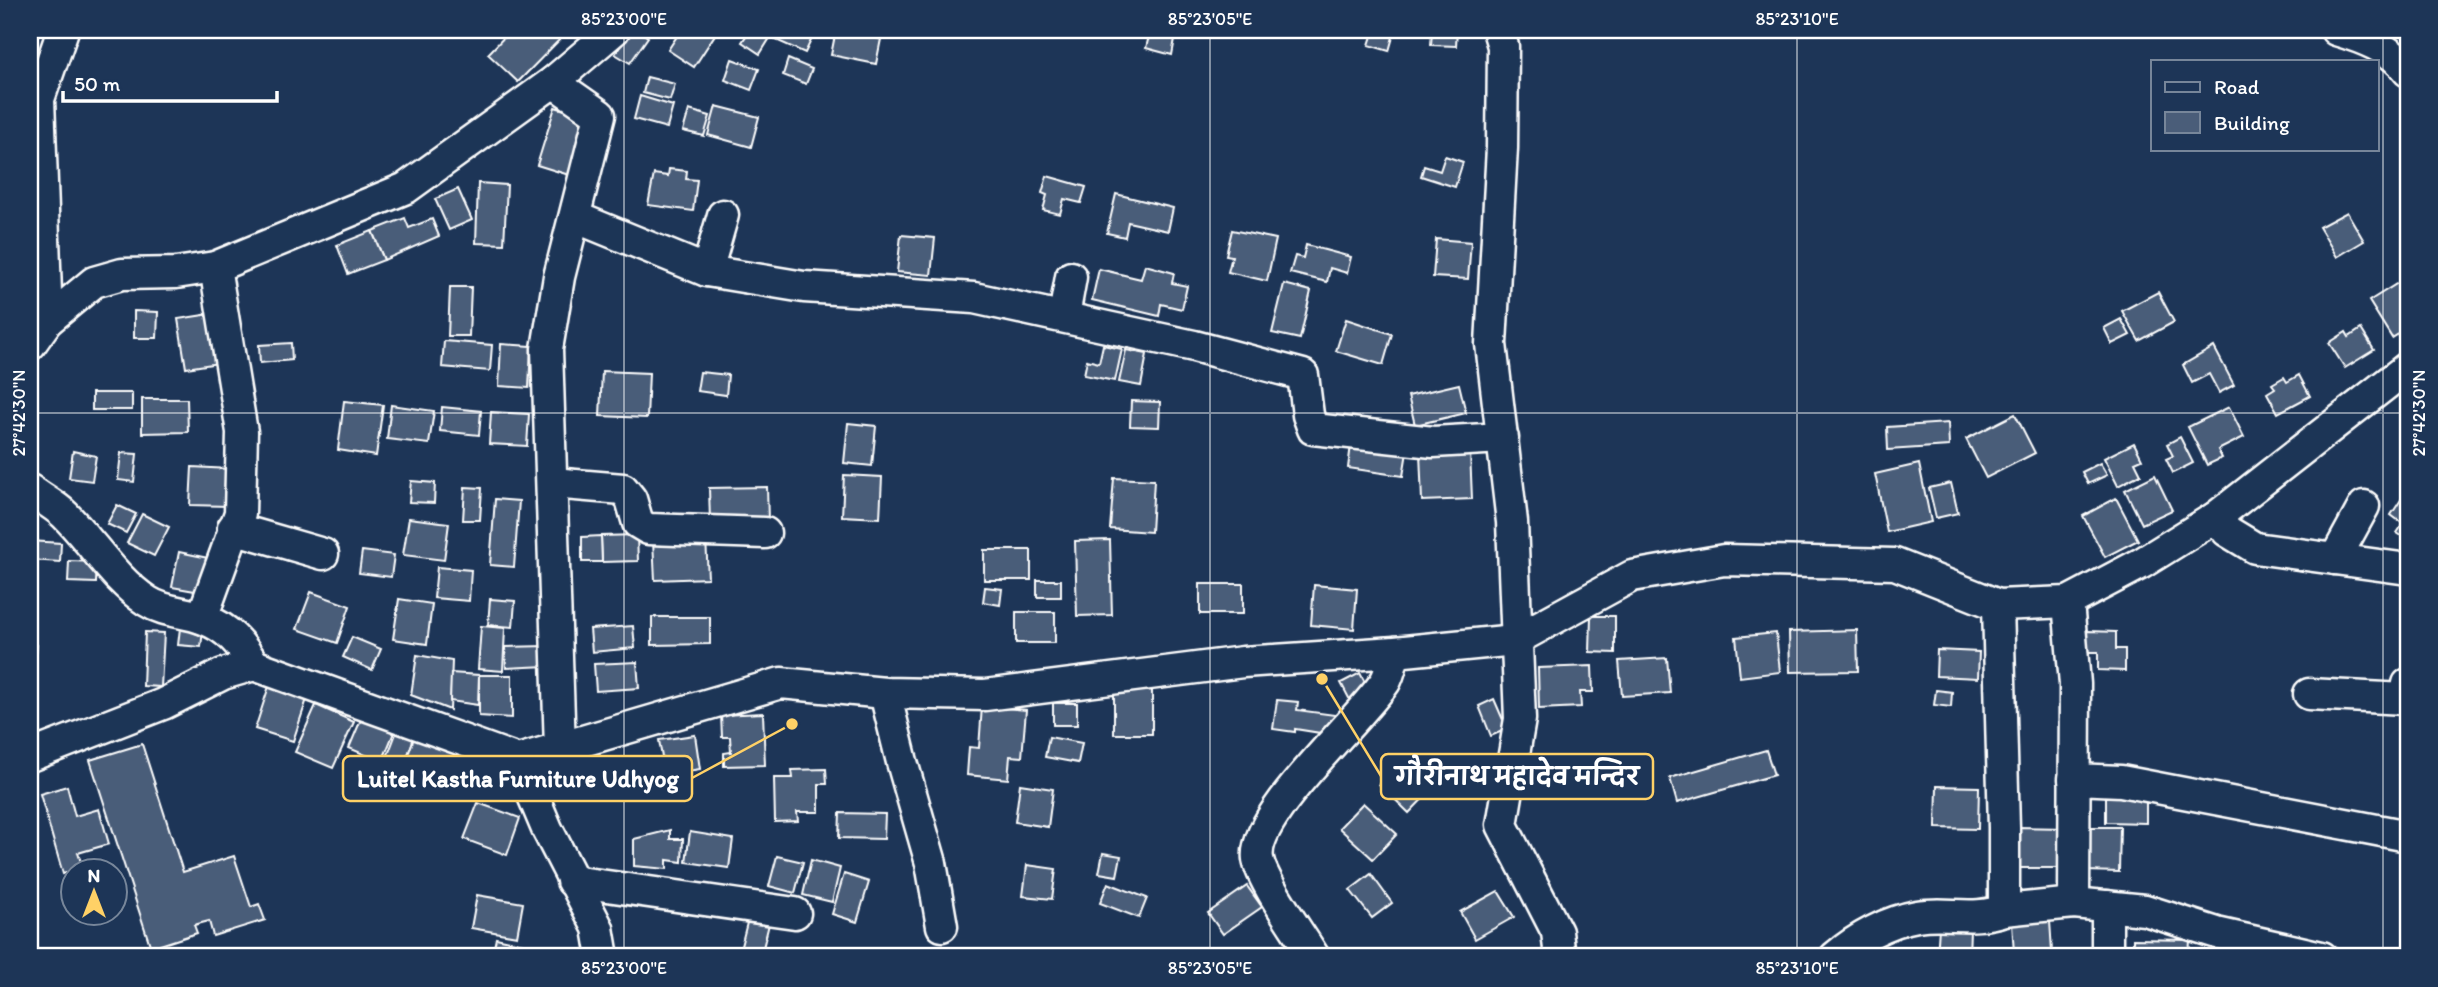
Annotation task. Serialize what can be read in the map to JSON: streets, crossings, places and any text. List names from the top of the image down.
{
  "places": ["गौरीनाथ महादेव मन्दिर", "Luitel Kastha Furniture Udhyog"],
  "legend": ["Road", "Building"],
  "scale_bar": "50 m",
  "north": "top",
  "coordinates": [
    "85°23'00\"E",
    "85°23'05\"E",
    "85°23'10\"E",
    "27°42'30\"N"
  ]
}
